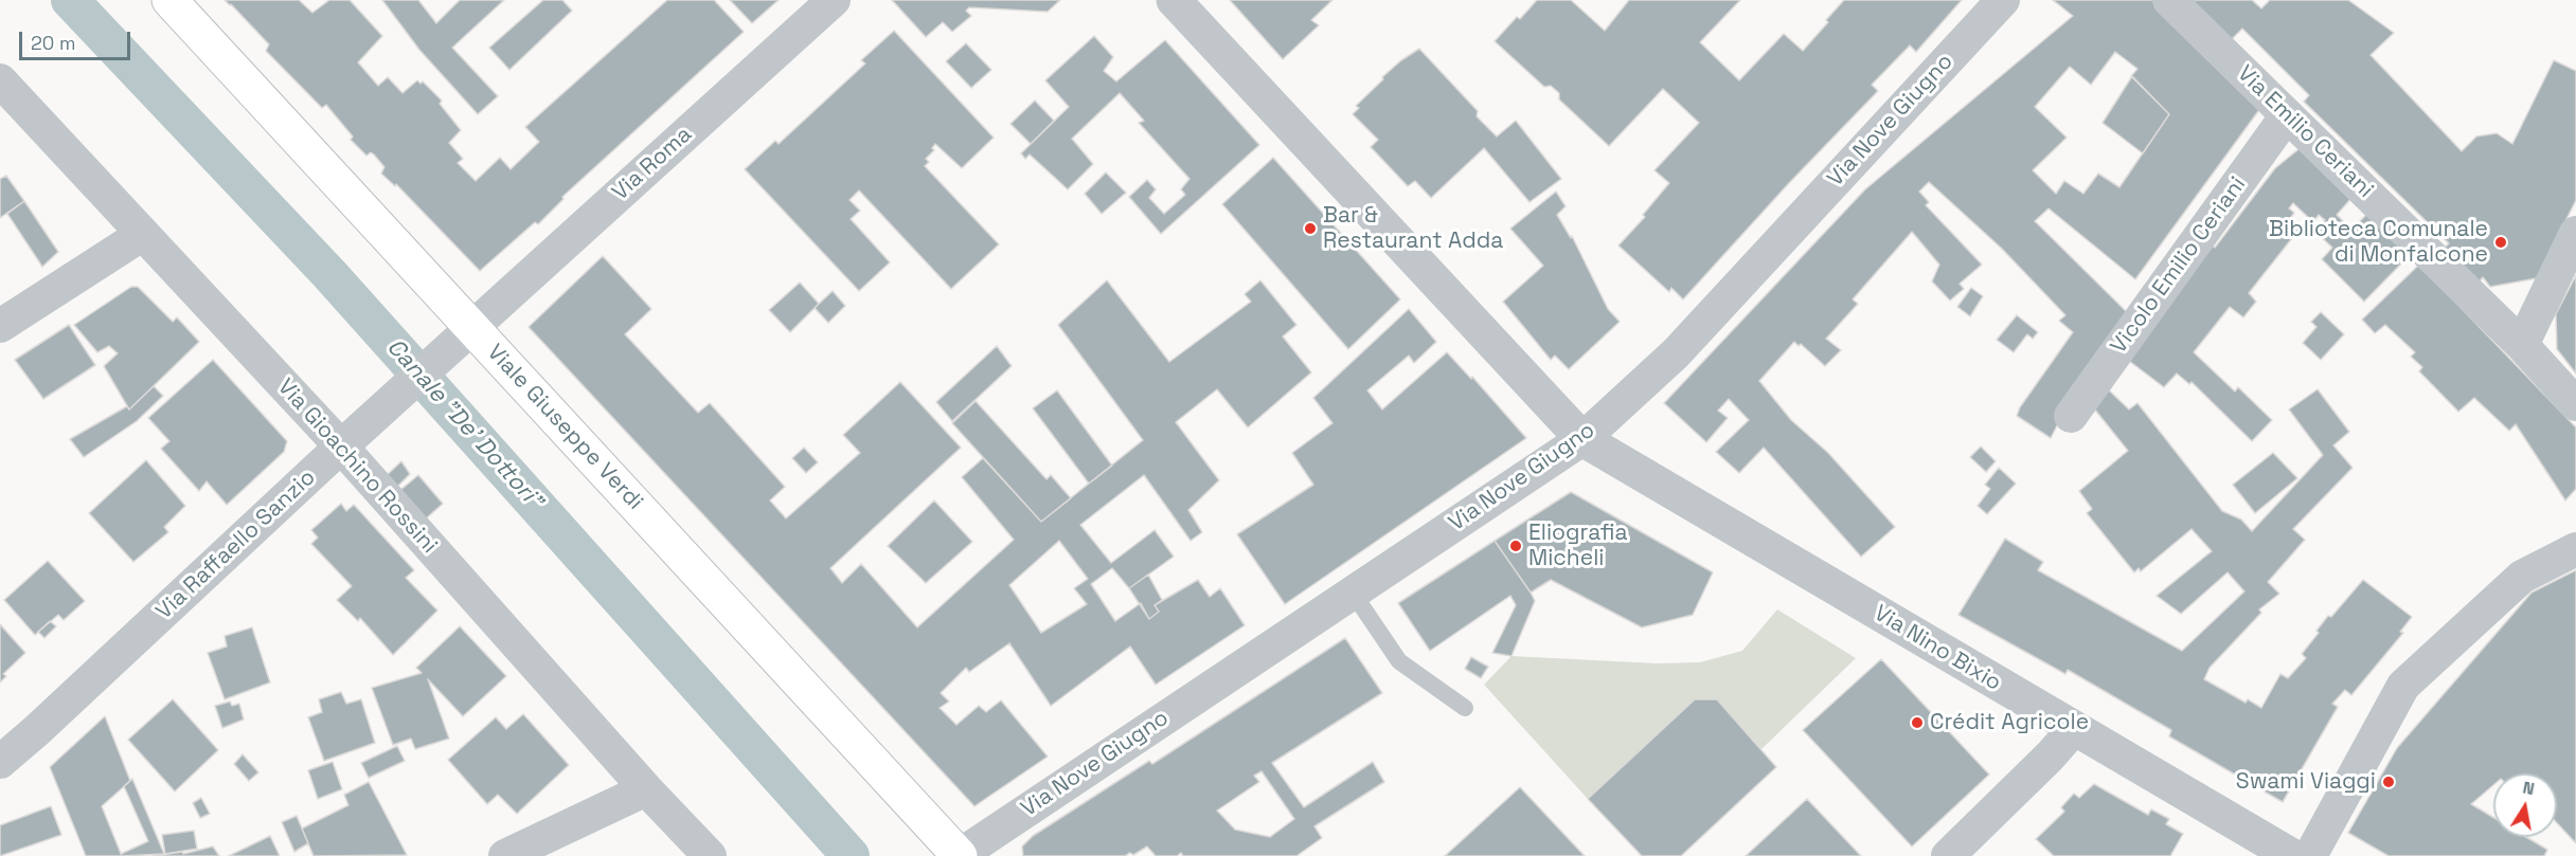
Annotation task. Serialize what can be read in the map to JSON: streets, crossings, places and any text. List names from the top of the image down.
{
  "streets": {
    "main road": ["Viale Giuseppe Verdi"],
    "street": [
      "Via Nove Giugno",
      "Via Emilio Ceriani",
      "Via Roma",
      "Vicolo Emilio Ceriani",
      "Via Gioachino Rossini",
      "Via Raffaello Sanzio",
      "Via Nino Bixio"
    ]
  },
  "crossings": [
    ["Via Nove Giugno", "Viale Giuseppe Verdi"],
    ["Via Nove Giugno", "Via Nino Bixio"],
    ["Via Emilio Ceriani", "Vicolo Emilio Ceriani"],
    ["Via Roma", "Viale Giuseppe Verdi"],
    ["Via Roma", "Via Raffaello Sanzio"],
    ["Viale Giuseppe Verdi", "Via Raffaello Sanzio"],
    ["Via Gioachino Rossini", "Via Raffaello Sanzio"]
  ],
  "water": ["Canale \"De' Dottori\""],
  "places": [
    "Bar & Restaurant Adda",
    "Biblioteca Comunale di Monfalcone",
    "Eliografia Micheli",
    "Crédit Agricole",
    "Swami Viaggi"
  ],
  "scale_bar": "20 m",
  "north": "top"
}
